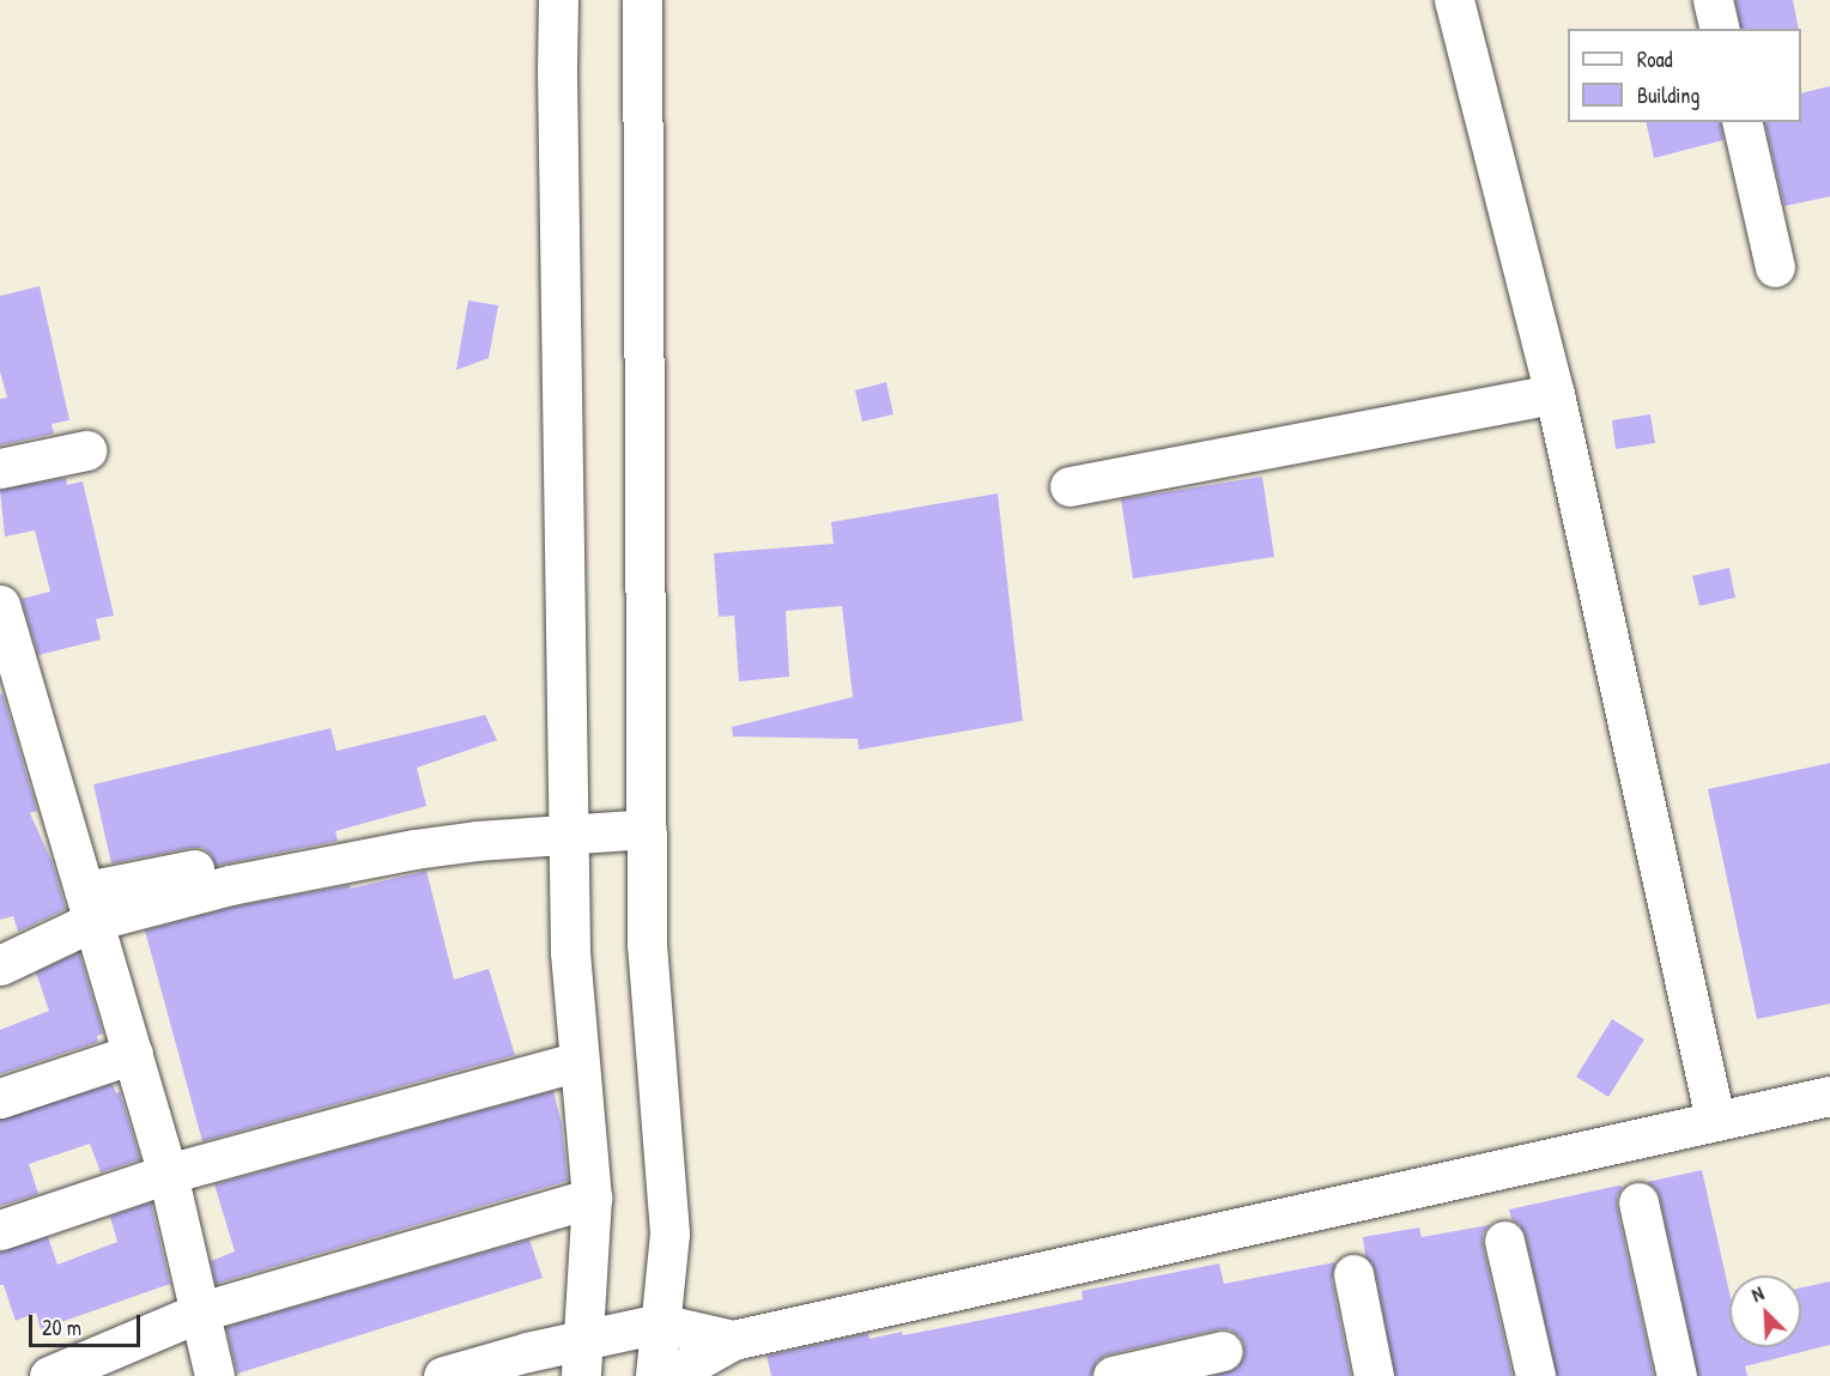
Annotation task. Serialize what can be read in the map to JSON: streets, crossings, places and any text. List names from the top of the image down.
{
  "legend": ["Road", "Building"],
  "scale_bar": "20 m",
  "north": "top left"
}
